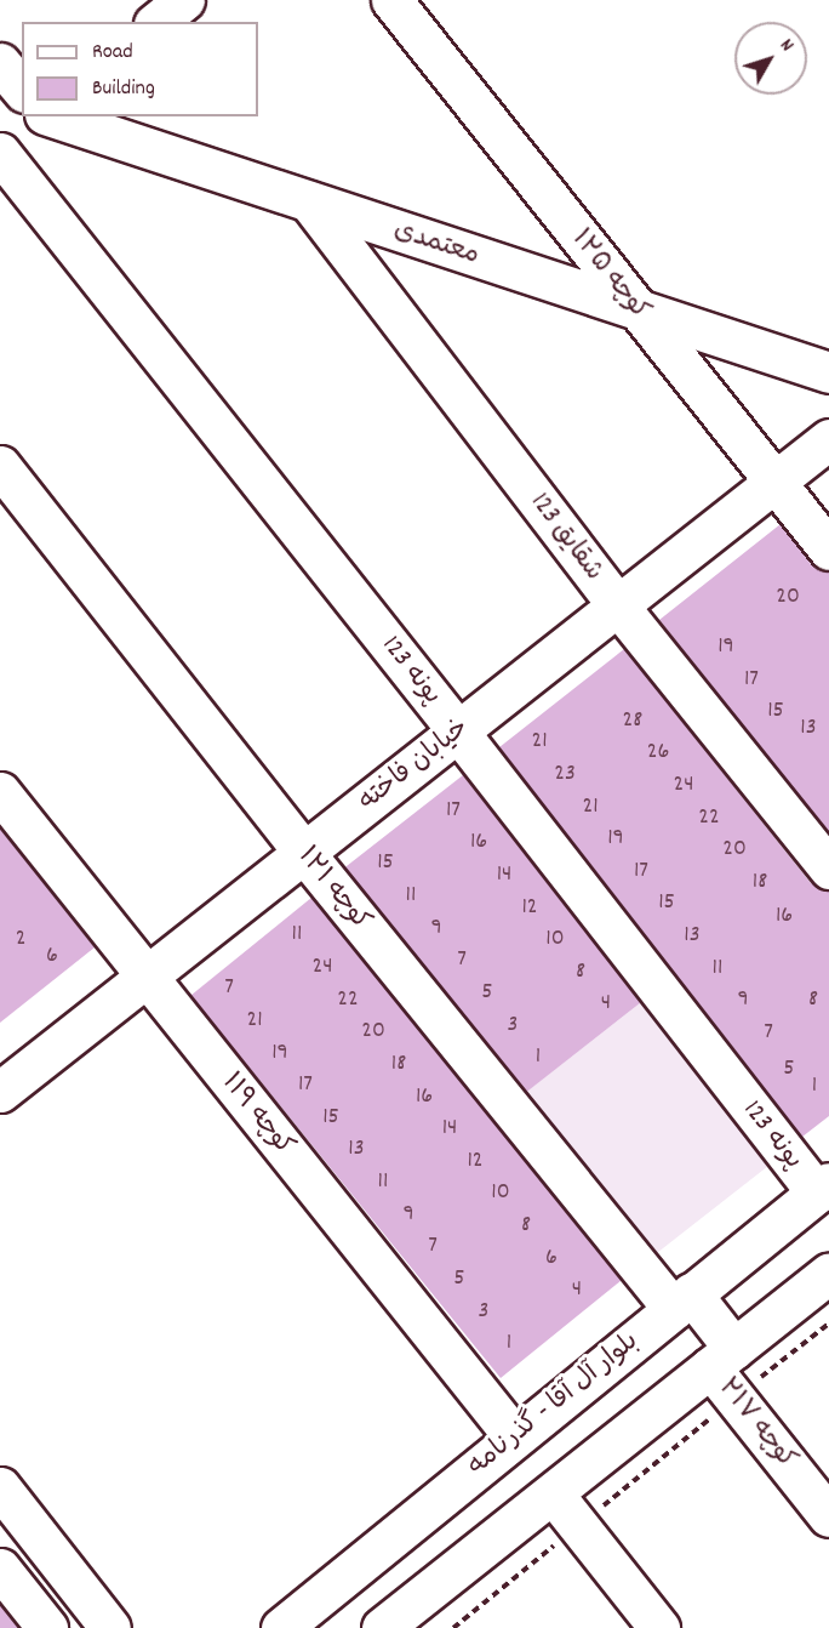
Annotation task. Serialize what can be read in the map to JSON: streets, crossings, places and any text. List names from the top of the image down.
{
  "streets": {
    "street": [
      "معتمدی",
      "کوچه ۱۲۵",
      "123 شقایق",
      "123 پونه",
      "خیابان فاخته",
      "کوچه ۱۲۱",
      "کوچه ۱۱۹",
      "بلوار آل آقا - گذرنامه",
      "کوچه ۲۱۷"
    ]
  },
  "crossings": [
    ["معتمدی", "کوچه ۱۲۵"],
    ["معتمدی", "123 شقایق"],
    ["کوچه ۱۲۵", "خیابان فاخته"],
    ["123 شقایق", "خیابان فاخته"],
    ["123 پونه", "خیابان فاخته"],
    ["123 پونه", "بلوار آل آقا - گذرنامه"],
    ["خیابان فاخته", "کوچه ۱۲۱"],
    ["خیابان فاخته", "کوچه ۱۱۹"],
    ["کوچه ۱۲۱", "بلوار آل آقا - گذرنامه"],
    ["کوچه ۱۲۱", "کوچه ۲۱۷"],
    ["کوچه ۱۱۹", "بلوار آل آقا - گذرنامه"]
  ],
  "house_numbers": [
    "20",
    "19",
    "17",
    "15",
    "28",
    "13",
    "21",
    "26",
    "23",
    "24",
    "21",
    "17",
    "22",
    "19",
    "16",
    "20",
    "15",
    "17",
    "14",
    "18",
    "11",
    "15",
    "12",
    "16",
    "9",
    "11",
    "13",
    "2",
    "10",
    "6",
    "7",
    "24",
    "11",
    "8",
    "7",
    "5",
    "22",
    "9",
    "8",
    "4",
    "21",
    "3",
    "20",
    "7",
    "19",
    "1",
    "18",
    "5",
    "17",
    "1",
    "16",
    "15",
    "14",
    "13",
    "12",
    "11",
    "10",
    "9",
    "8",
    "7",
    "6",
    "5",
    "4",
    "3",
    "1"
  ],
  "legend": ["Road", "Building"],
  "north": "top right"
}
